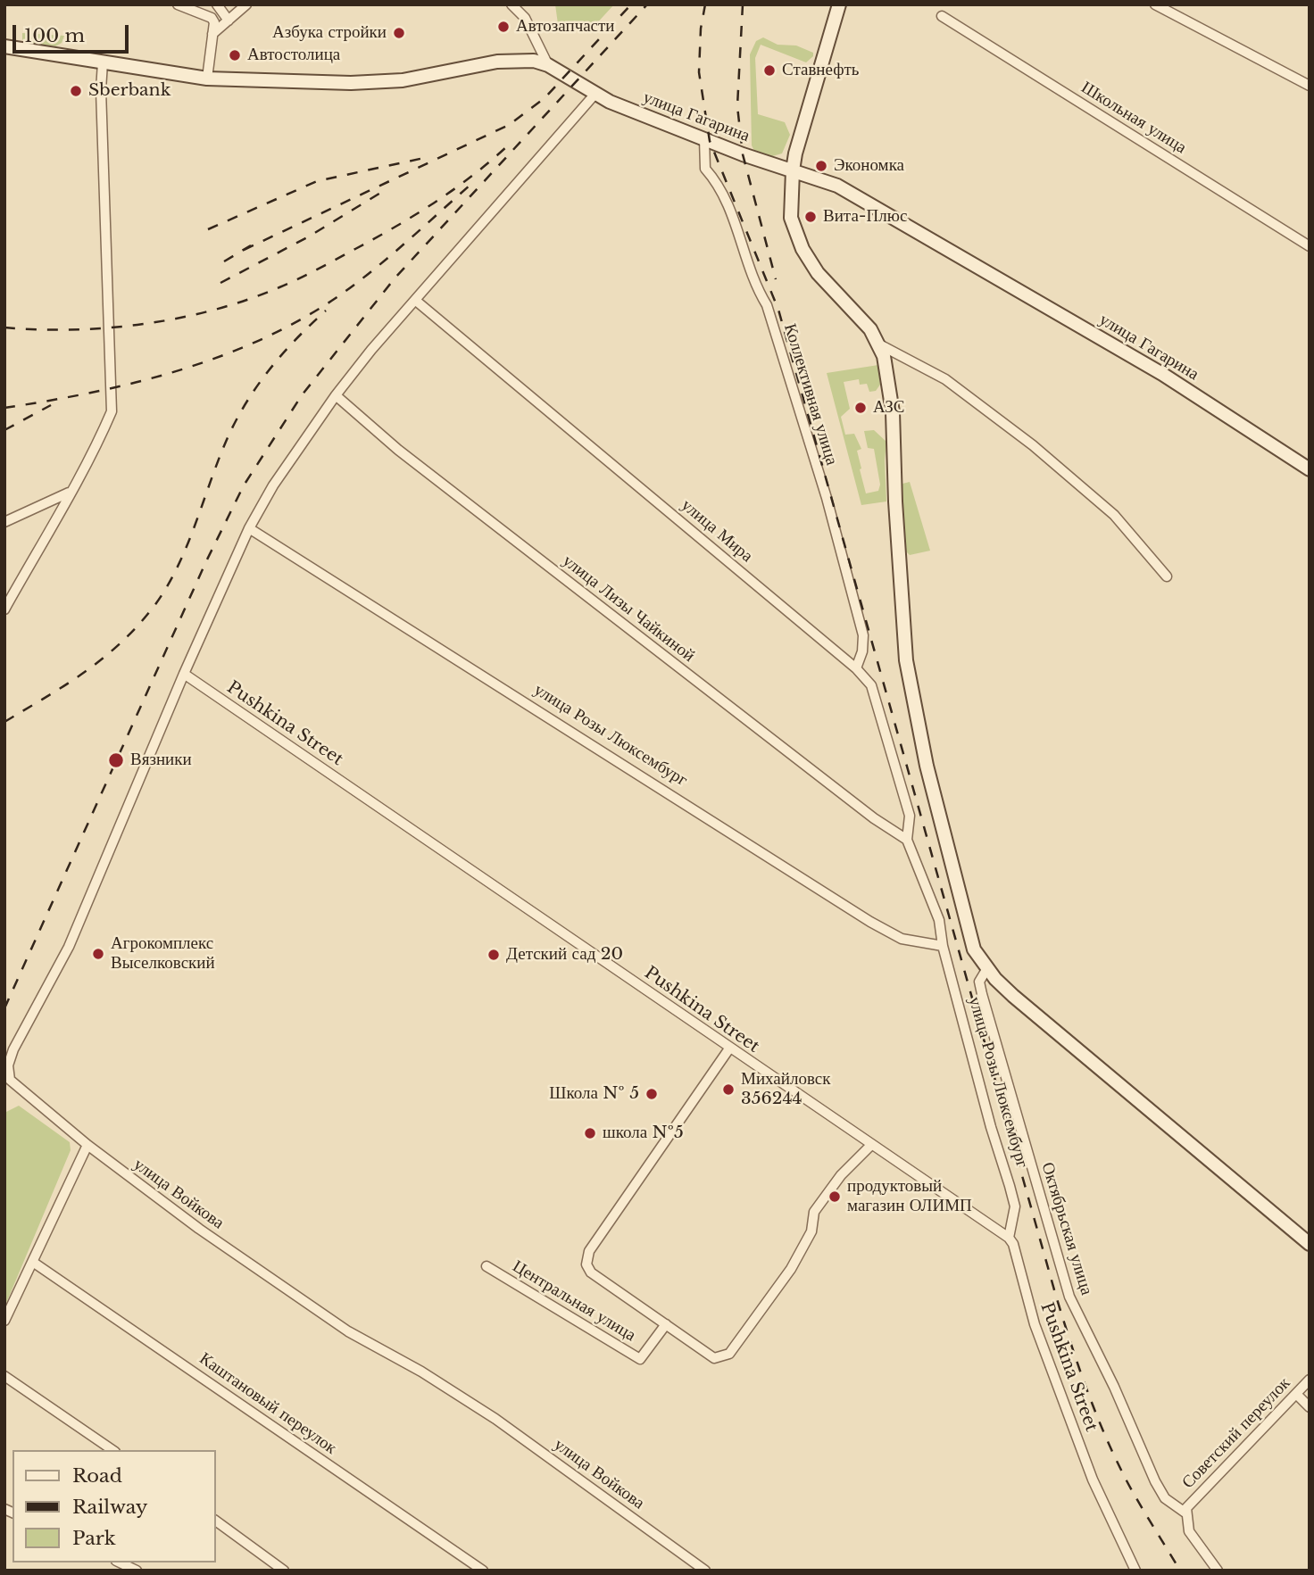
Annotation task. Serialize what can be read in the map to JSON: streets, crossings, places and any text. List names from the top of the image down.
{
  "streets": {
    "main road": ["улица Гагарина", "улица Розы Люксембург"],
    "street": [
      "Школьная улица",
      "Коллективная улица",
      "улица Мира",
      "улица Лизы Чайкиной",
      "Pushkina Street",
      "улица Войкова",
      "Октябрьская улица",
      "Центральная улица",
      "Каштановый переулок",
      "Советский переулок"
    ]
  },
  "crossings": [
    ["улица Гагарина", "Коллективная улица"],
    ["улица Гагарина", "улица Розы Люксембург"],
    ["Коллективная улица", "улица Мира"],
    ["улица Мира", "улица Лизы Чайкиной"],
    ["Pushkina Street", "улица Розы Люксембург"],
    ["Pushkina Street", "улица Войкова"],
    ["улица Розы Люксембург", "Октябрьская улица"],
    ["Октябрьская улица", "Советский переулок"]
  ],
  "places": [
    "Автозапчасти",
    "Азбука стройки",
    "Автостолица",
    "Ставнефть",
    "Sberbank",
    "Экономка",
    "Вита-Плюс",
    "АЗС",
    "Вязники",
    "Агрокомплекс Выселковский",
    "Детский сад 20",
    "Михайловск 356244",
    "Школа № 5",
    "школа №5",
    "продуктовый магазин ОЛИМП"
  ],
  "legend": ["Road", "Railway", "Park"],
  "scale_bar": "100 m"
}
